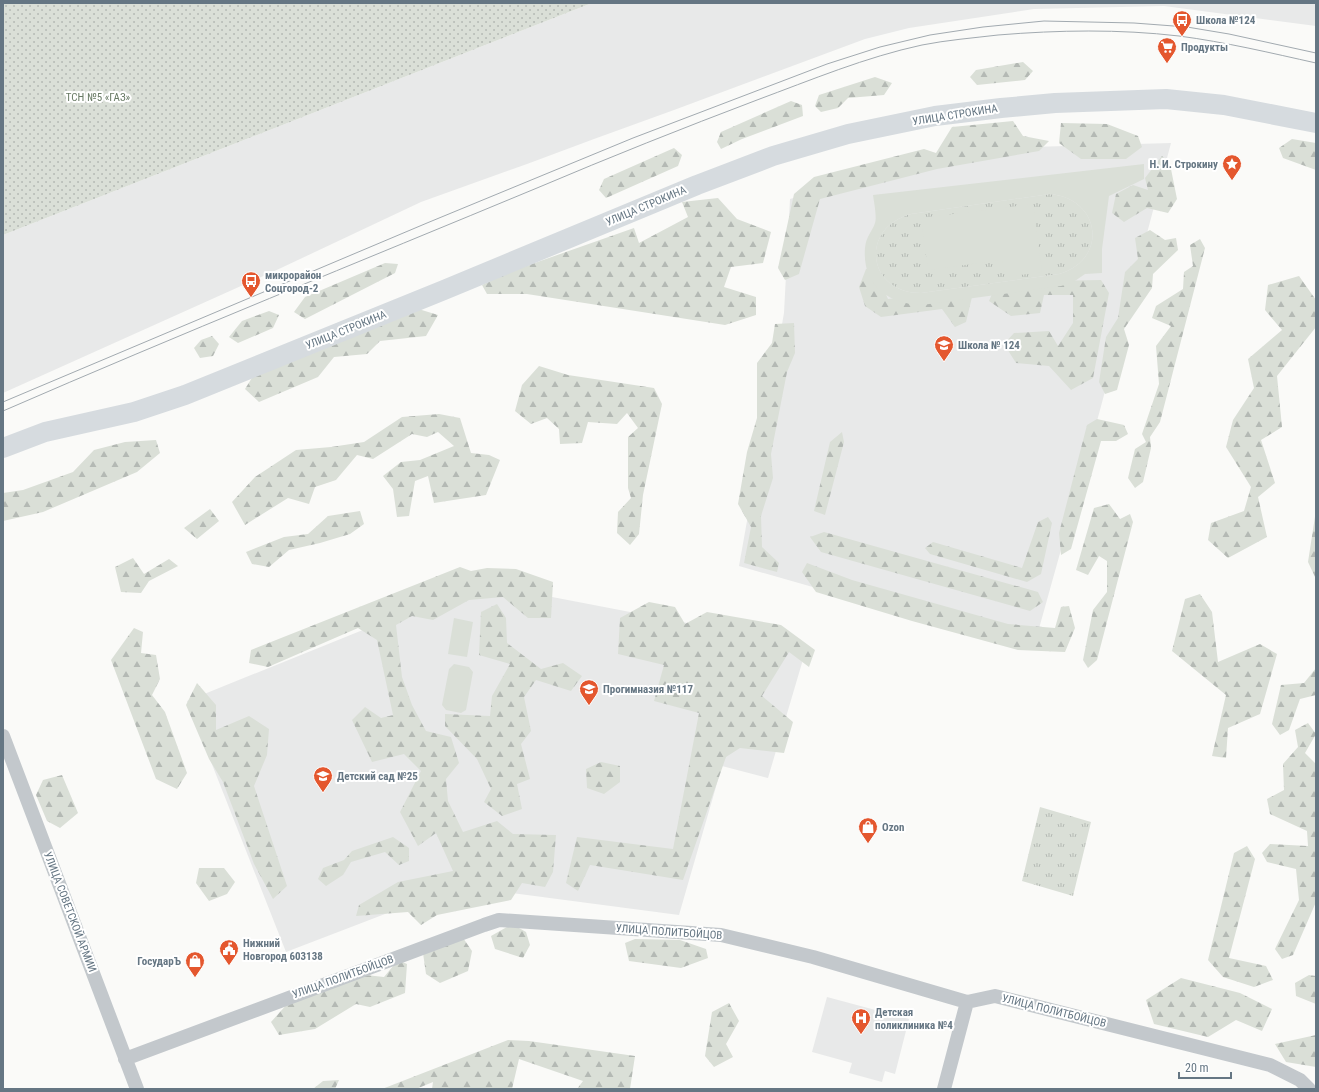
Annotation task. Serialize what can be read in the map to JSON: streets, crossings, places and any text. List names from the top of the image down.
{
  "streets": {
    "street": ["УЛИЦА СТРОКИНА", "УЛИЦА СОВЕТСКОЙ АРМИИ", "УЛИЦА ПОЛИТБОЙЦОВ"]
  },
  "crossings": [
    ["УЛИЦА СОВЕТСКОЙ АРМИИ", "УЛИЦА ПОЛИТБОЙЦОВ"]
  ],
  "parks": ["ТСН №5 «ГАЗ»"],
  "places": {
    "bus stop": ["Школа №124", "микрорайон Соцгород-2"],
    "supermarket": ["Продукты"],
    "place": ["Н. И. Строкину"],
    "school or university": ["Школа № 124", "Прогимназия №117", "Детский сад №25"],
    "shop": ["Ozon", "ГосударЪ"],
    "public building": ["Нижний Новгород 603138"],
    "hospital": ["Детская поликлиника №4"]
  },
  "scale_bar": "20 m"
}
